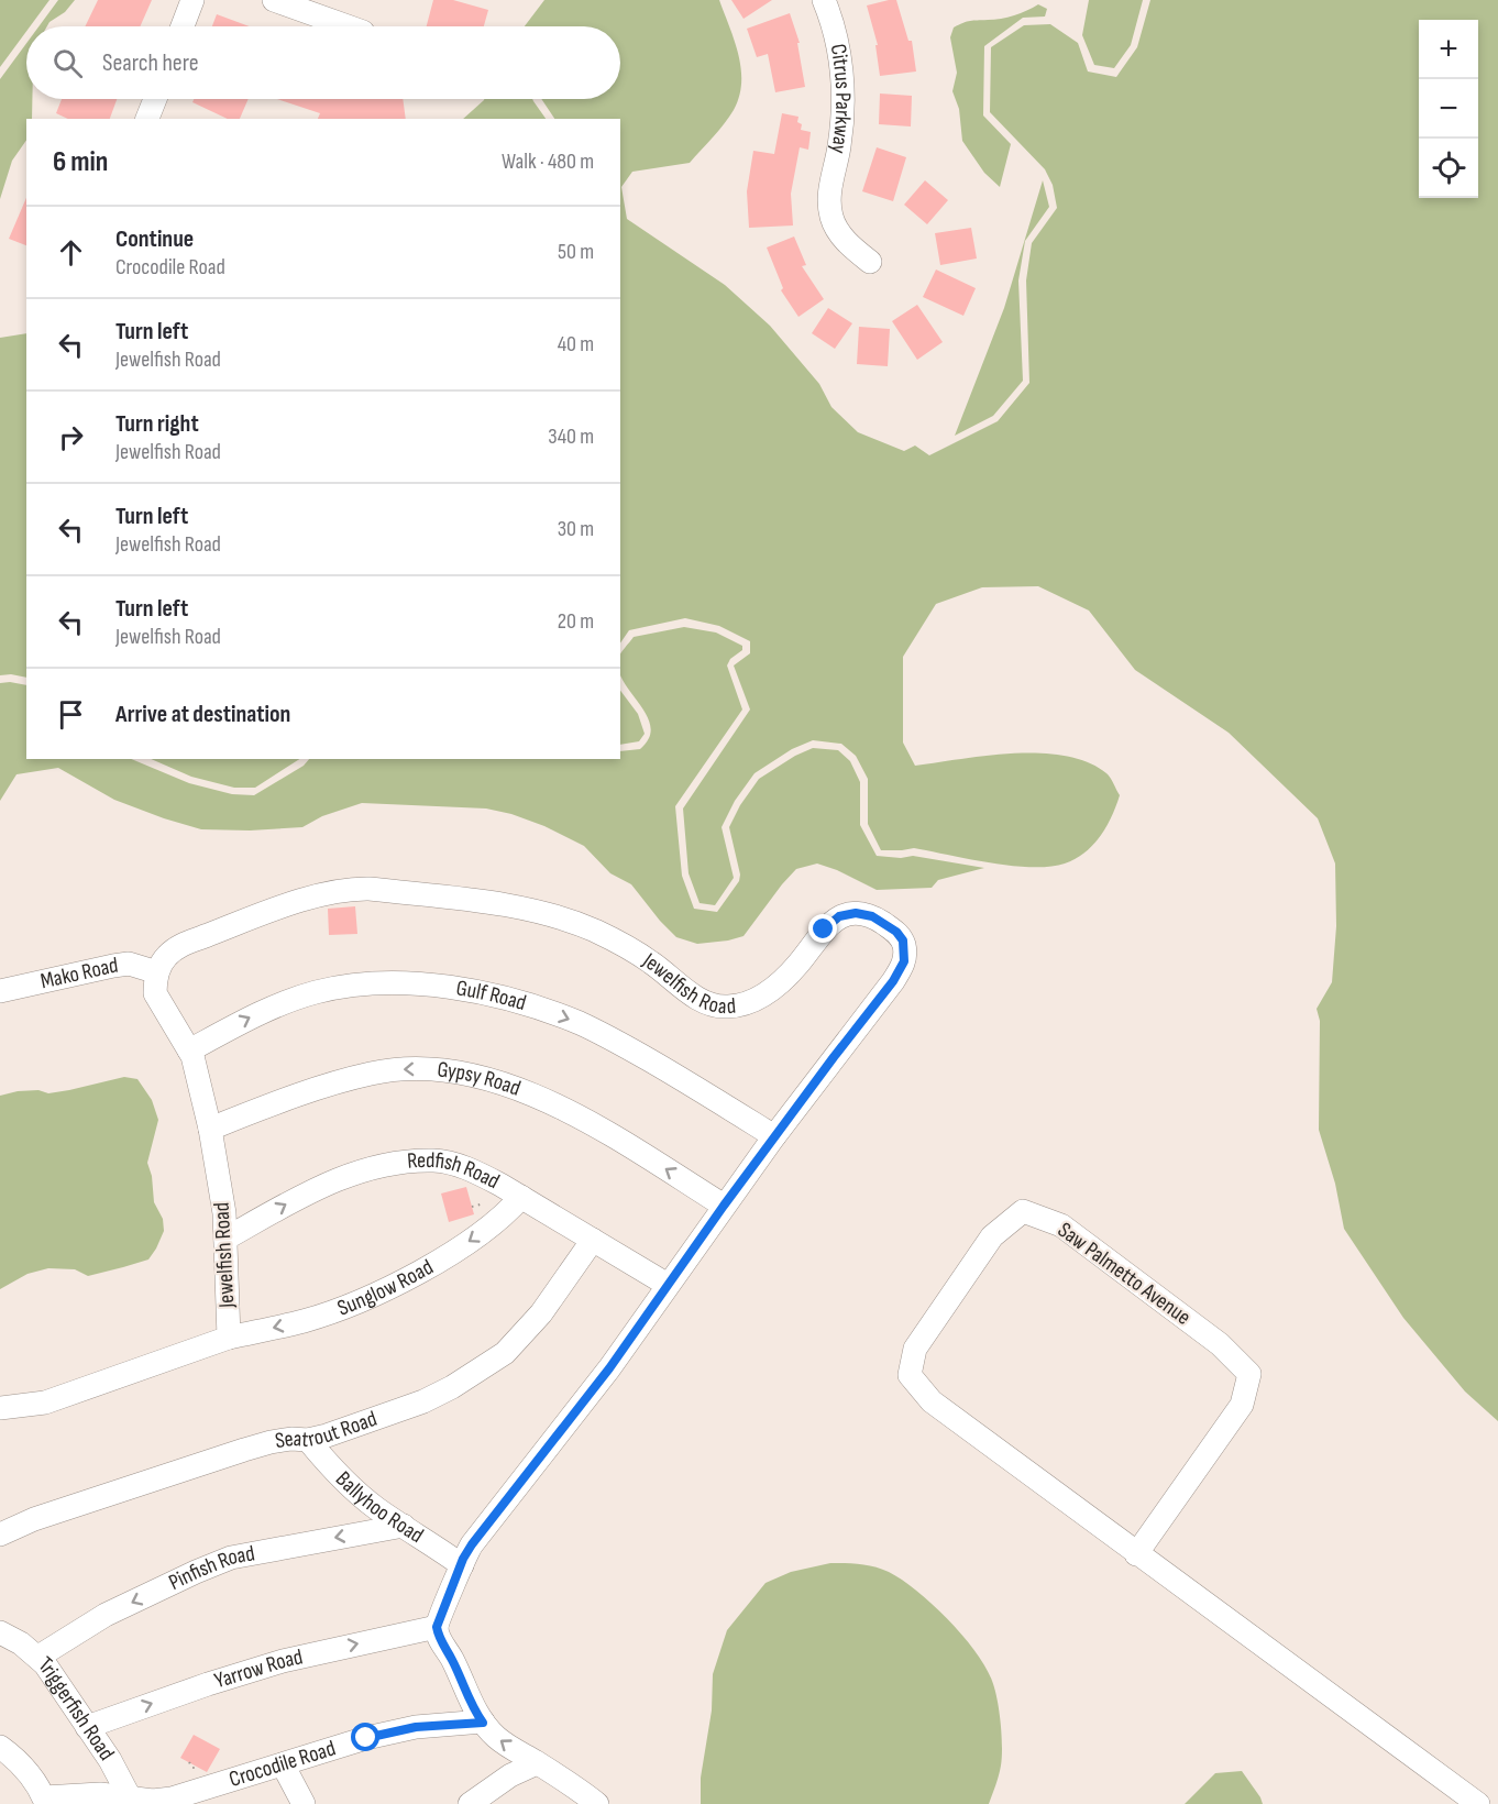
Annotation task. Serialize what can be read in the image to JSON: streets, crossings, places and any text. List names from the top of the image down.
{
  "streets": {
    "street": [
      "Citrus Parkway",
      "Mako Road",
      "Jewelfish Road",
      "Gulf Road",
      "Gypsy Road",
      "Redfish Road",
      "Saw Palmetto Avenue",
      "Sunglow Road",
      "Seatrout Road",
      "Ballyhoo Road",
      "Pinfish Road",
      "Yarrow Road",
      "Triggerfish Road",
      "Crocodile Road"
    ]
  },
  "crossings": [
    ["Mako Road", "Jewelfish Road"],
    ["Jewelfish Road", "Gulf Road"],
    ["Jewelfish Road", "Gypsy Road"],
    ["Jewelfish Road", "Redfish Road"],
    ["Jewelfish Road", "Sunglow Road"],
    ["Jewelfish Road", "Ballyhoo Road"],
    ["Jewelfish Road", "Yarrow Road"],
    ["Redfish Road", "Sunglow Road"],
    ["Redfish Road", "Seatrout Road"],
    ["Seatrout Road", "Ballyhoo Road"],
    ["Ballyhoo Road", "Pinfish Road"],
    ["Pinfish Road", "Triggerfish Road"],
    ["Yarrow Road", "Triggerfish Road"],
    ["Triggerfish Road", "Crocodile Road"]
  ],
  "one_way": [
    "Gulf Road",
    "Gypsy Road",
    "Redfish Road",
    "Sunglow Road",
    "Pinfish Road",
    "Yarrow Road"
  ],
  "page": {
    "map_buttons": ["+", "−"],
    "search": "Search here",
    "heading": ["6 min", "Walk · 480 m"],
    "list": [
      ["Continue", "Crocodile Road", "50 m"],
      ["Turn left", "Jewelfish Road", "40 m"],
      ["Turn right", "Jewelfish Road", "340 m"],
      ["Turn left", "Jewelfish Road", "30 m"],
      ["Turn left", "Jewelfish Road", "20 m"],
      "Arrive at destination"
    ]
  }
}
